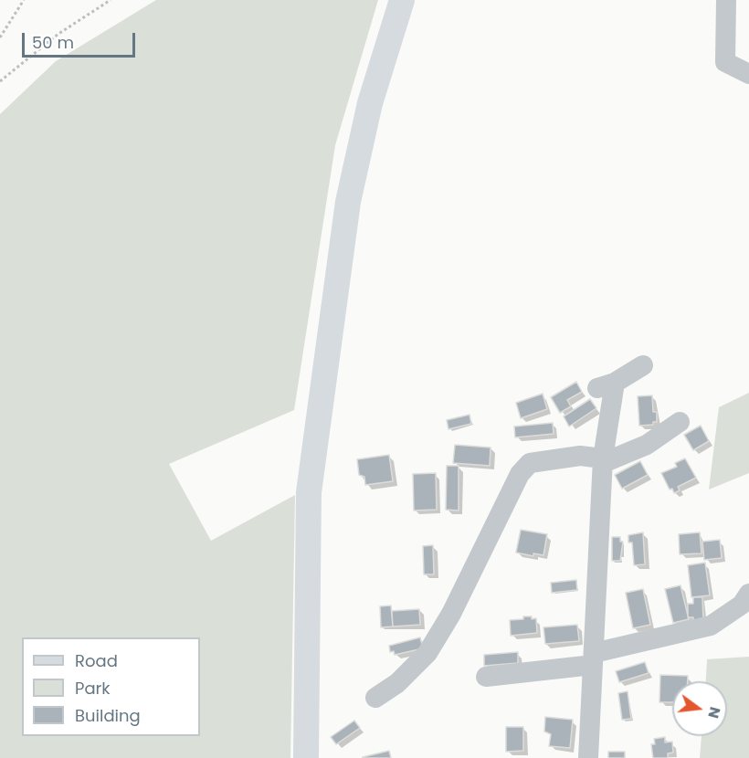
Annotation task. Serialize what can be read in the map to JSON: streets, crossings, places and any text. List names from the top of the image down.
{
  "legend": ["Road", "Park", "Building"],
  "scale_bar": "50 m",
  "north": "right"
}
